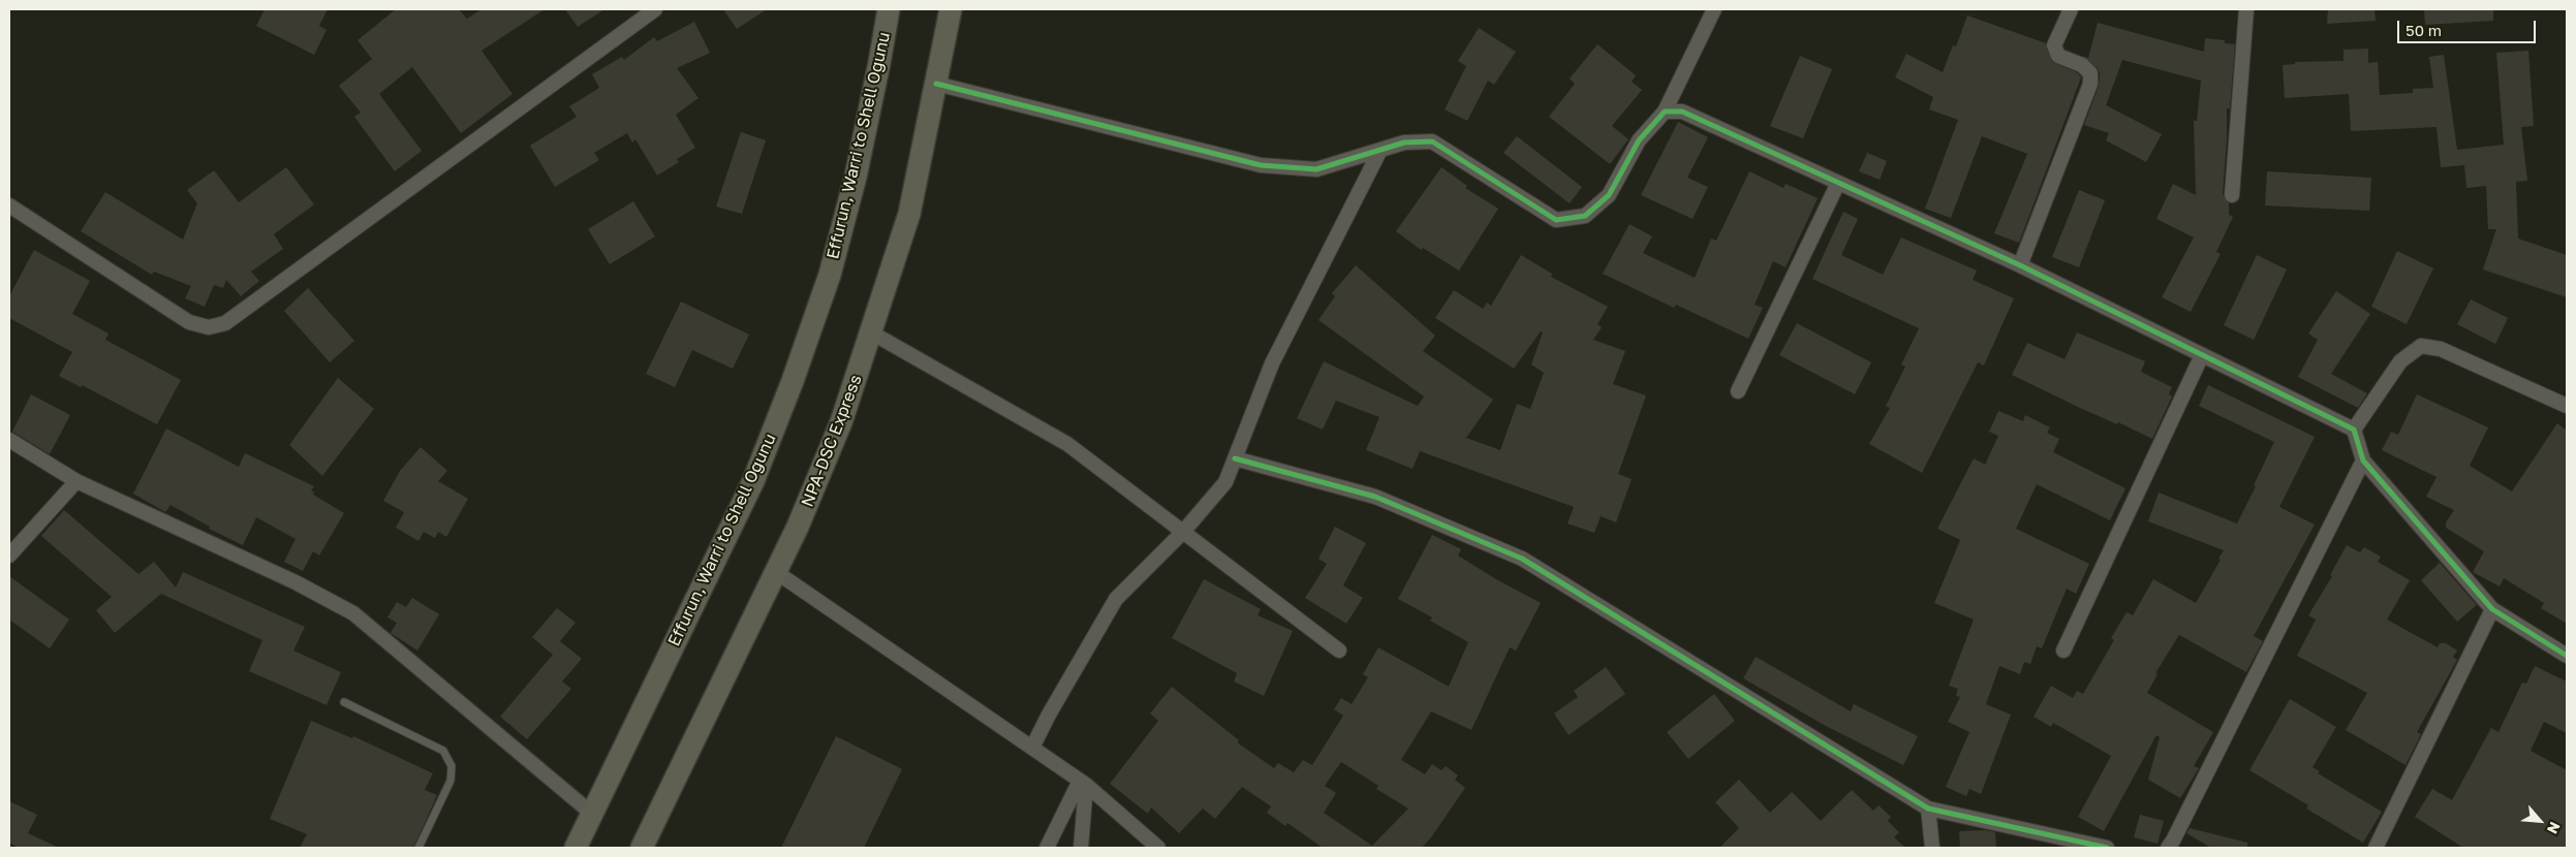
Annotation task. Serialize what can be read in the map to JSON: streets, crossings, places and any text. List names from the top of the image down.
{
  "streets": {
    "main road": ["Effurun, Warri to Shell Ogunu", "NPA-DSC Express"]
  },
  "scale_bar": "50 m",
  "north": "bottom right"
}
